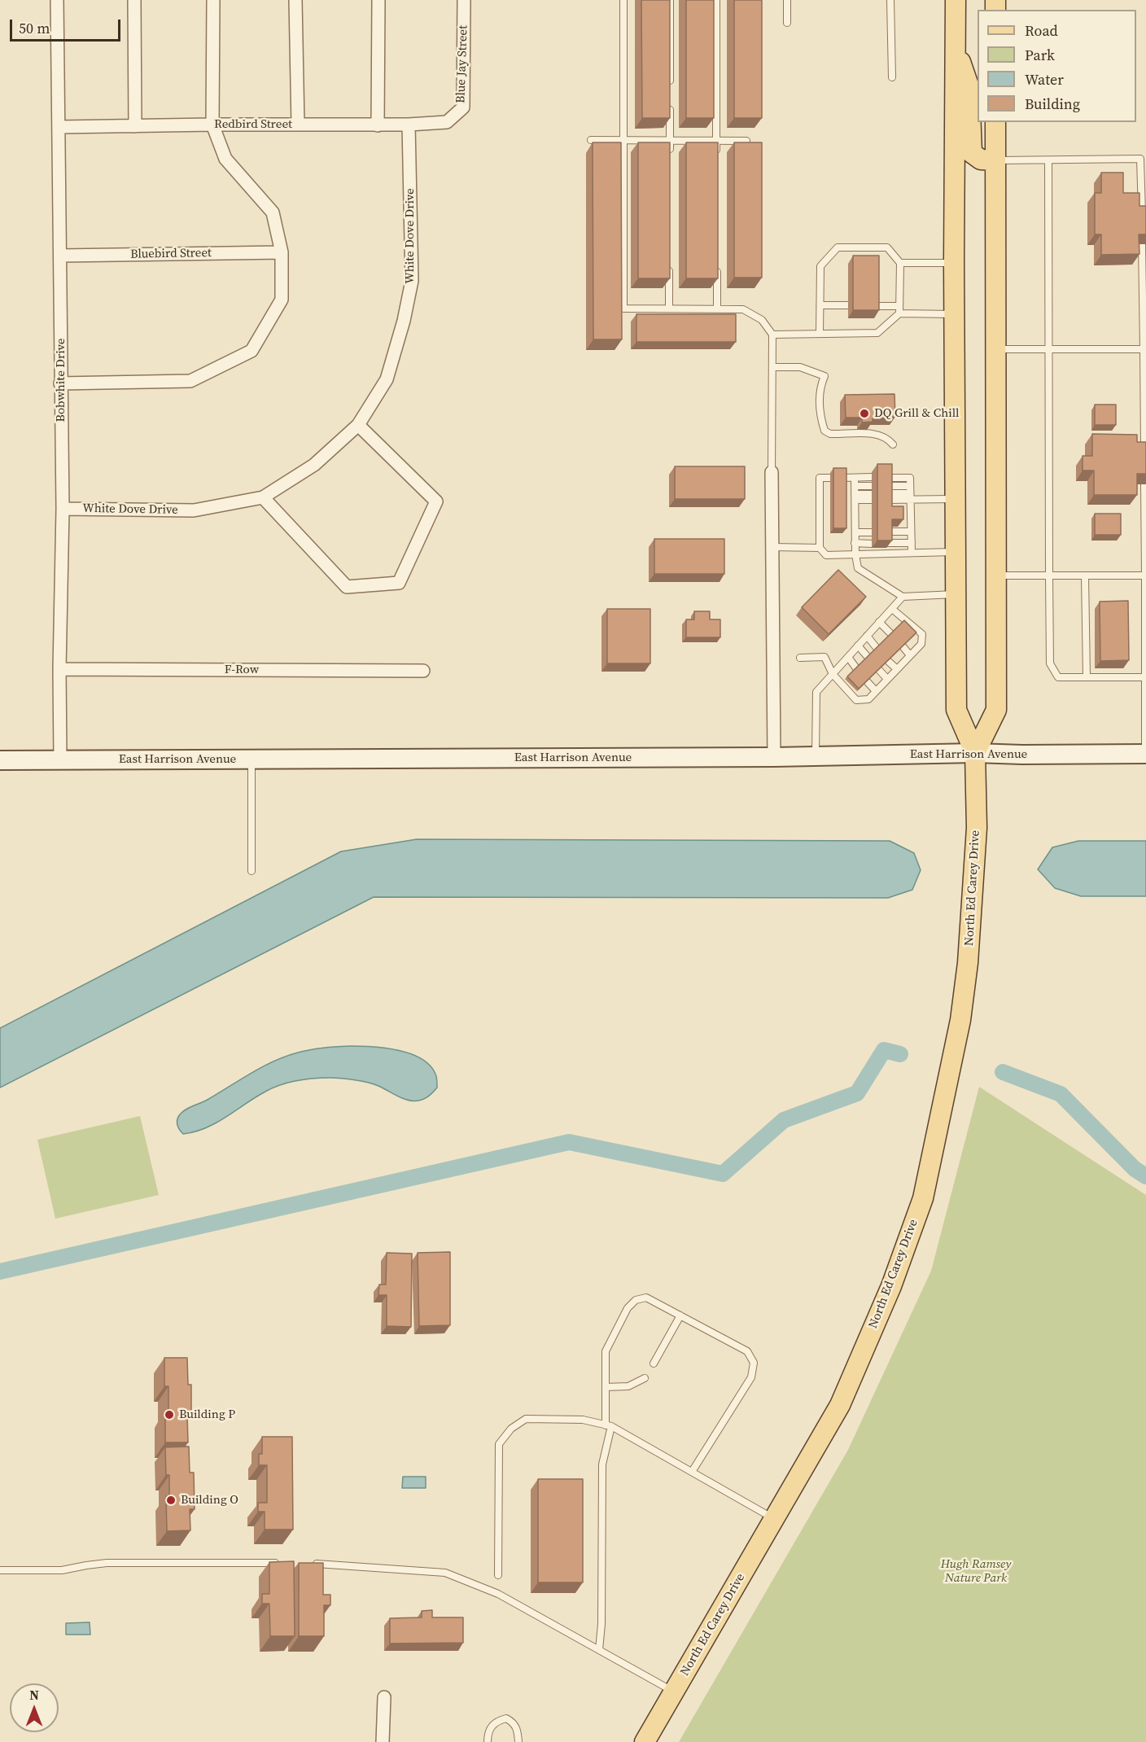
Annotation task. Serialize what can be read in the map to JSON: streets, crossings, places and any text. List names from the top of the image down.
{
  "streets": {
    "main road": ["East Harrison Avenue", "North Ed Carey Drive"],
    "street": [
      "Blue Jay Street",
      "Redbird Street",
      "White Dove Drive",
      "Bluebird Street",
      "Bobwhite Drive",
      "F-Row"
    ]
  },
  "crossings": [
    ["Blue Jay Street", "Redbird Street"],
    ["Redbird Street", "White Dove Drive"],
    ["Redbird Street", "Bobwhite Drive"],
    ["White Dove Drive", "Bobwhite Drive"],
    ["Bluebird Street", "Bobwhite Drive"],
    ["Bobwhite Drive", "F-Row"],
    ["Bobwhite Drive", "East Harrison Avenue"],
    ["East Harrison Avenue", "North Ed Carey Drive"]
  ],
  "parks": ["Hugh Ramsey Nature Park"],
  "places": ["DQ Grill & Chill", "Building P", "Building O"],
  "legend": [
    "Road",
    "Park",
    "Water",
    "Building"
  ],
  "scale_bar": "50 m",
  "north": "top"
}
